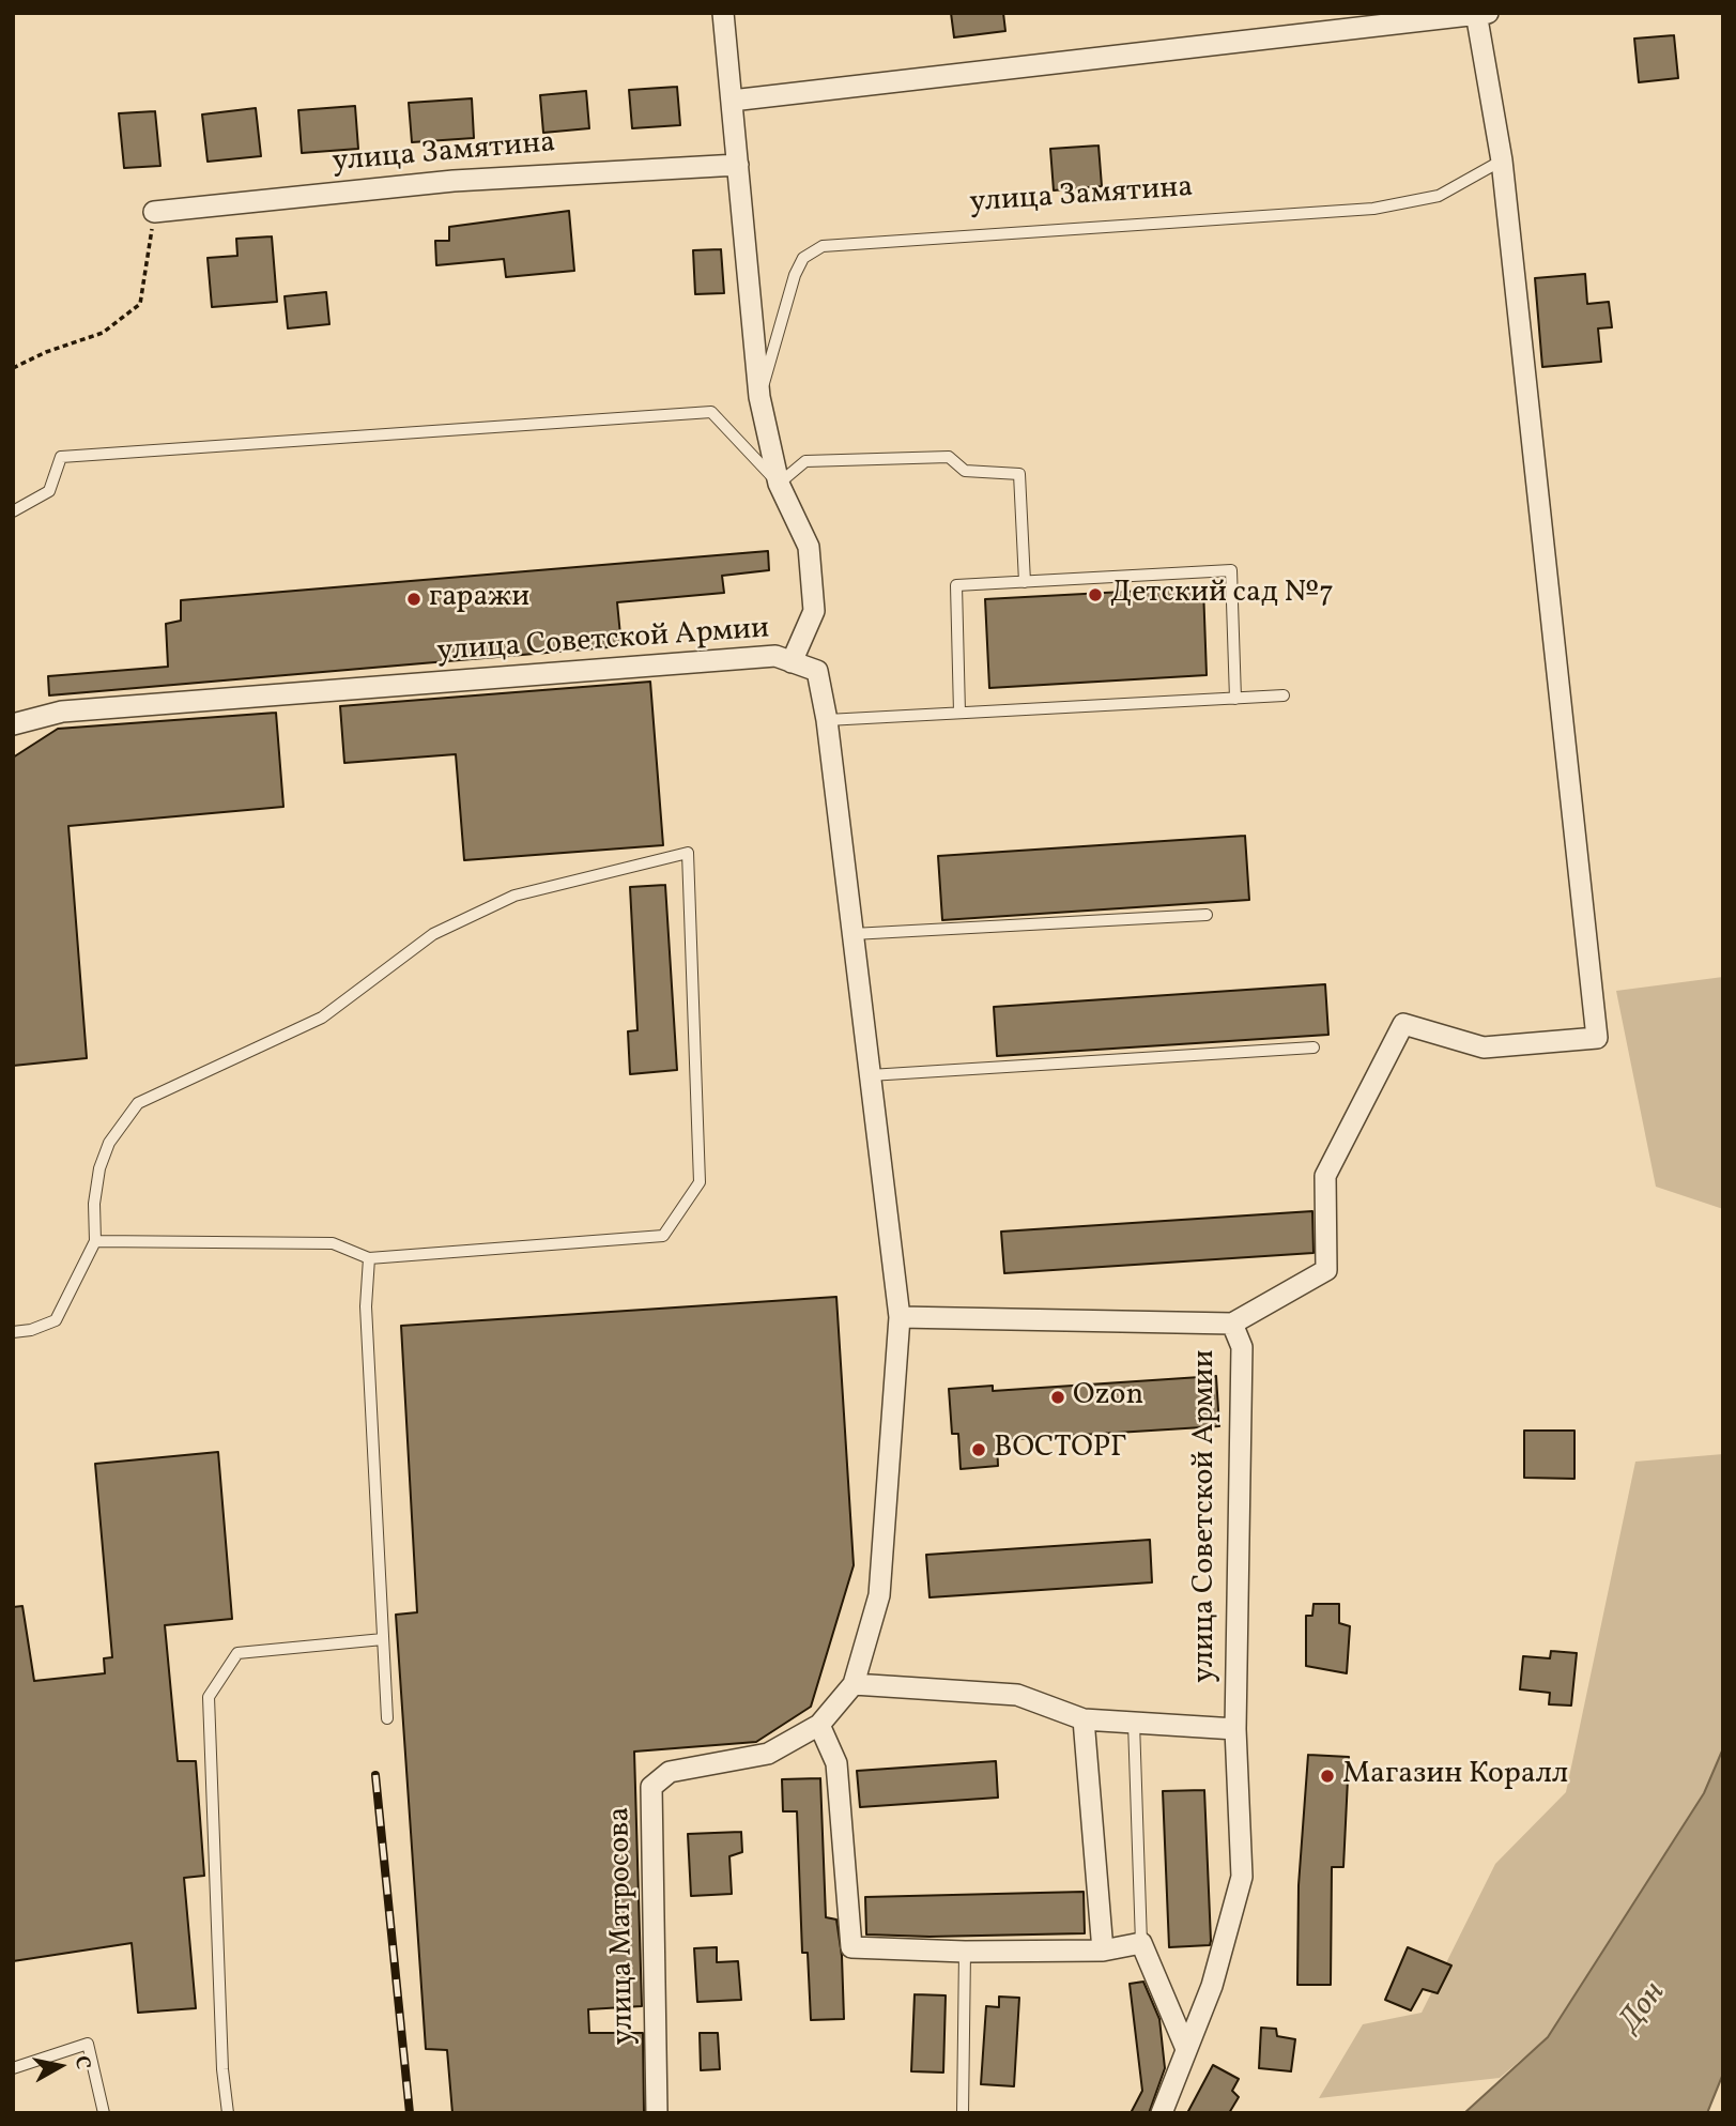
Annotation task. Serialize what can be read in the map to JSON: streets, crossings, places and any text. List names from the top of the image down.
{
  "streets": {
    "street": ["улица Замятина", "улица Советской Армии", "улица Матросова"]
  },
  "crossings": [
    ["улица Замятина", "улица Советской Армии"],
    ["улица Советской Армии", "улица Матросова"]
  ],
  "water": ["Дон"],
  "places": [
    "Детский сад №7",
    "гаражи",
    "Ozon",
    "ВОСТОРГ",
    "Магазин Коралл"
  ],
  "north": "right"
}
